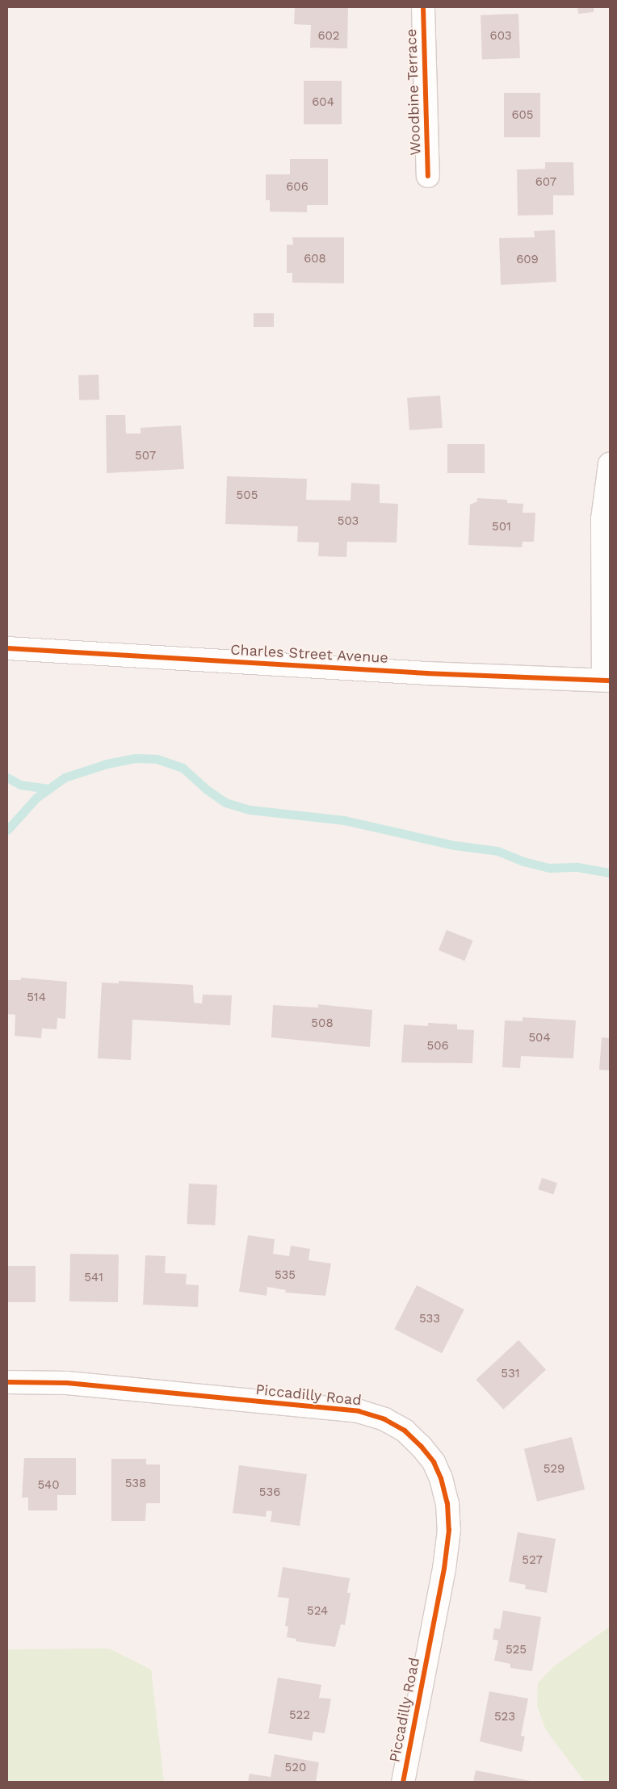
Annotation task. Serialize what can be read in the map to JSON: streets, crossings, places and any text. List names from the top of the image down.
{
  "streets": {
    "street": ["Woodbine Terrace", "Charles Street Avenue", "Piccadilly Road"]
  },
  "house_numbers": [
    "602",
    "603",
    "604",
    "605",
    "607",
    "606",
    "608",
    "609",
    "507",
    "505",
    "503",
    "501",
    "514",
    "508",
    "504",
    "506",
    "535",
    "541",
    "533",
    "531",
    "529",
    "538",
    "540",
    "536",
    "527",
    "524",
    "525",
    "522",
    "523",
    "520"
  ]
}
